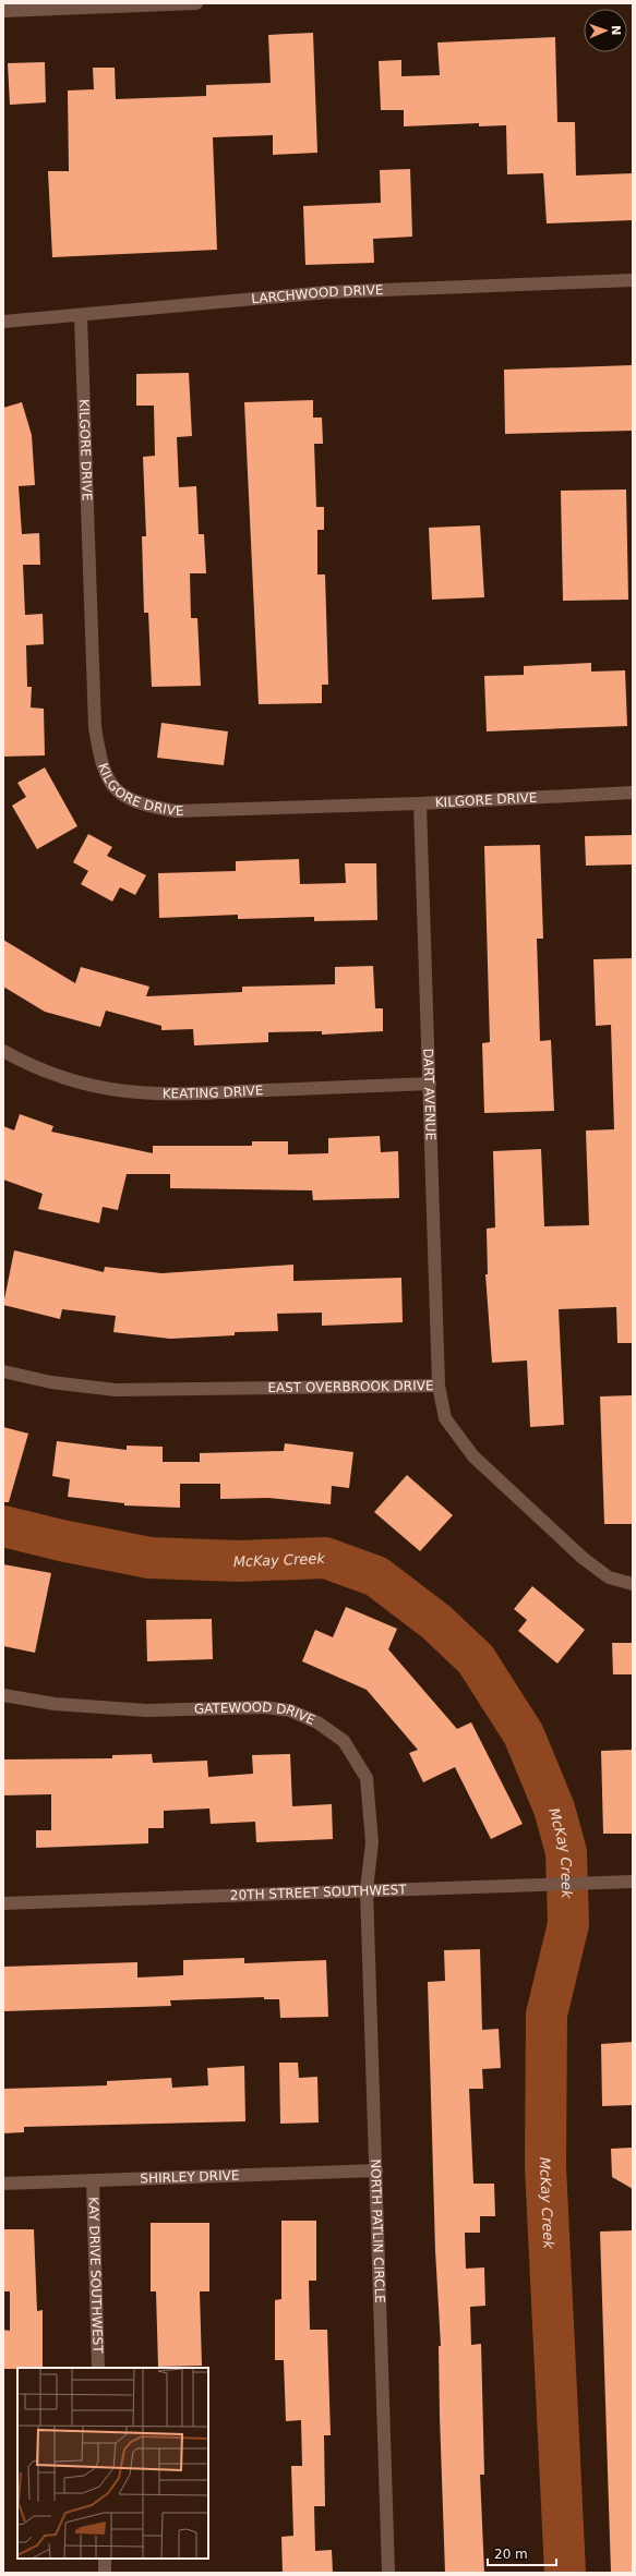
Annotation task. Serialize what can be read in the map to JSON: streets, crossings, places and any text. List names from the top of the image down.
{
  "streets": {
    "street": [
      "LARCHWOOD DRIVE",
      "KILGORE DRIVE",
      "KEATING DRIVE",
      "DART AVENUE",
      "EAST OVERBROOK DRIVE",
      "GATEWOOD DRIVE",
      "20TH STREET SOUTHWEST",
      "SHIRLEY DRIVE",
      "NORTH PATLIN CIRCLE",
      "KAY DRIVE SOUTHWEST"
    ]
  },
  "crossings": [
    ["LARCHWOOD DRIVE", "KILGORE DRIVE"],
    ["KILGORE DRIVE", "DART AVENUE"],
    ["KEATING DRIVE", "DART AVENUE"],
    ["DART AVENUE", "EAST OVERBROOK DRIVE"],
    ["GATEWOOD DRIVE", "20TH STREET SOUTHWEST"],
    ["GATEWOOD DRIVE", "NORTH PATLIN CIRCLE"],
    ["20TH STREET SOUTHWEST", "NORTH PATLIN CIRCLE"],
    ["SHIRLEY DRIVE", "NORTH PATLIN CIRCLE"],
    ["SHIRLEY DRIVE", "KAY DRIVE SOUTHWEST"]
  ],
  "water": ["McKay Creek"],
  "scale_bar": "20 m",
  "north": "right"
}
